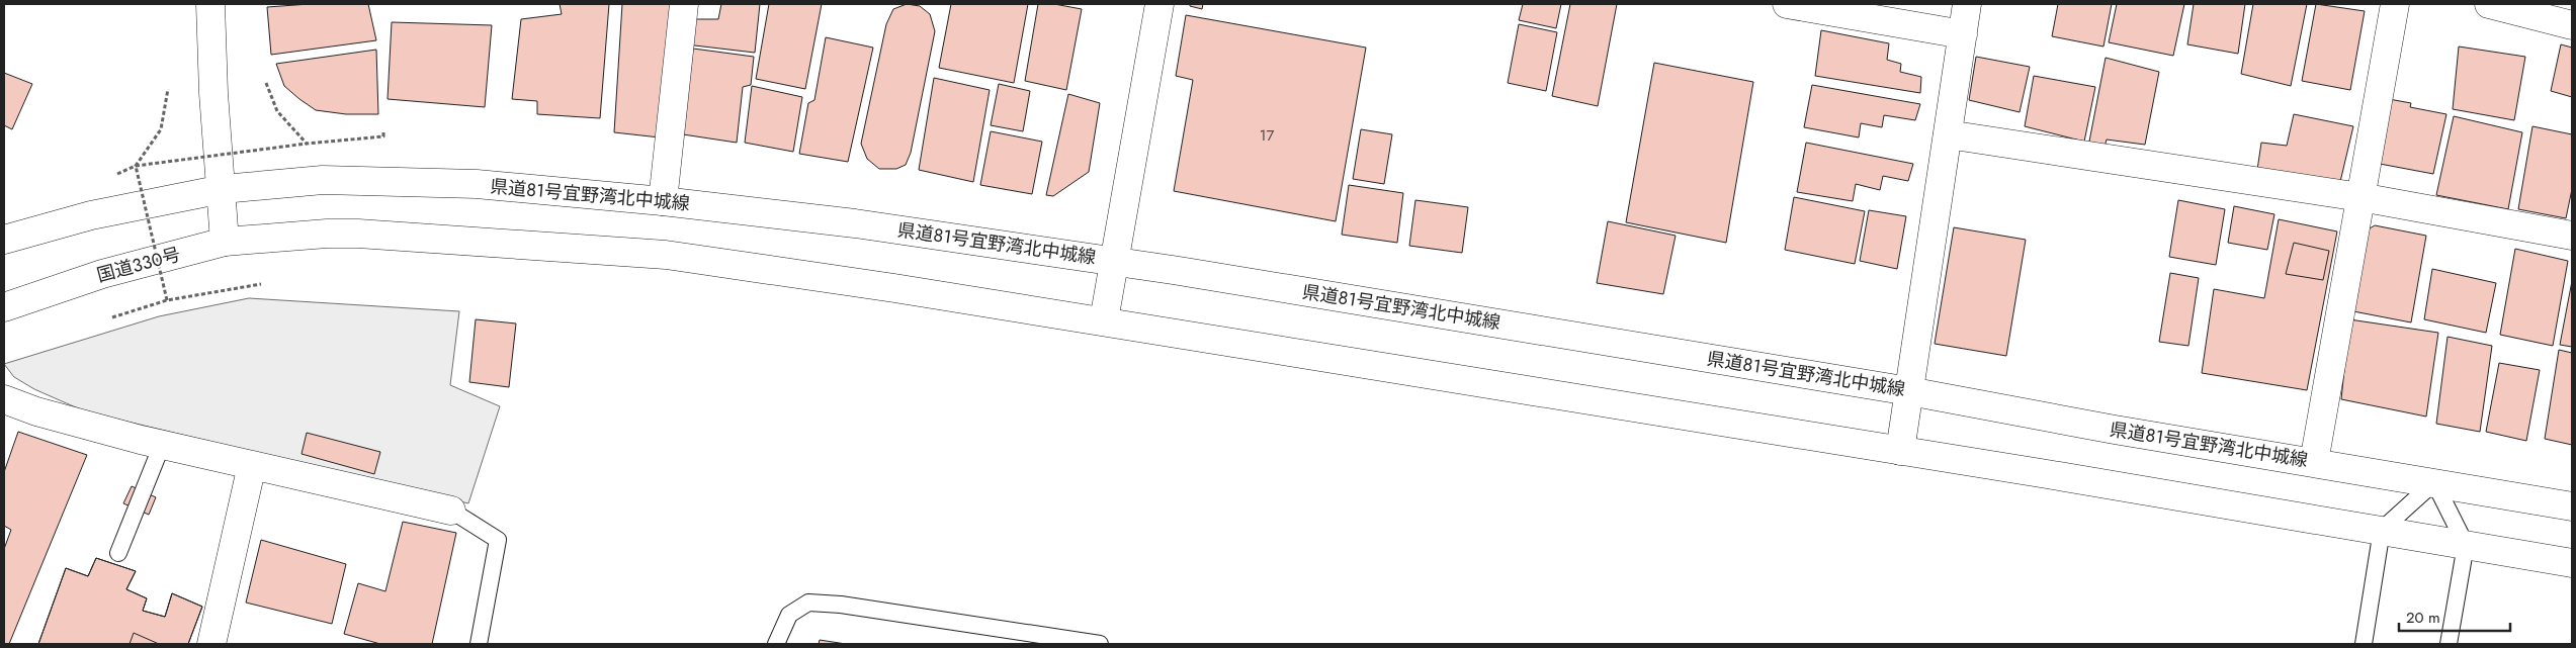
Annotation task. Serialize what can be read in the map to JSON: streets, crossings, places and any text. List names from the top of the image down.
{
  "streets": {
    "main road": ["県道81号宜野湾北中城線", "国道330号"]
  },
  "house_numbers": ["17"],
  "scale_bar": "20 m"
}
